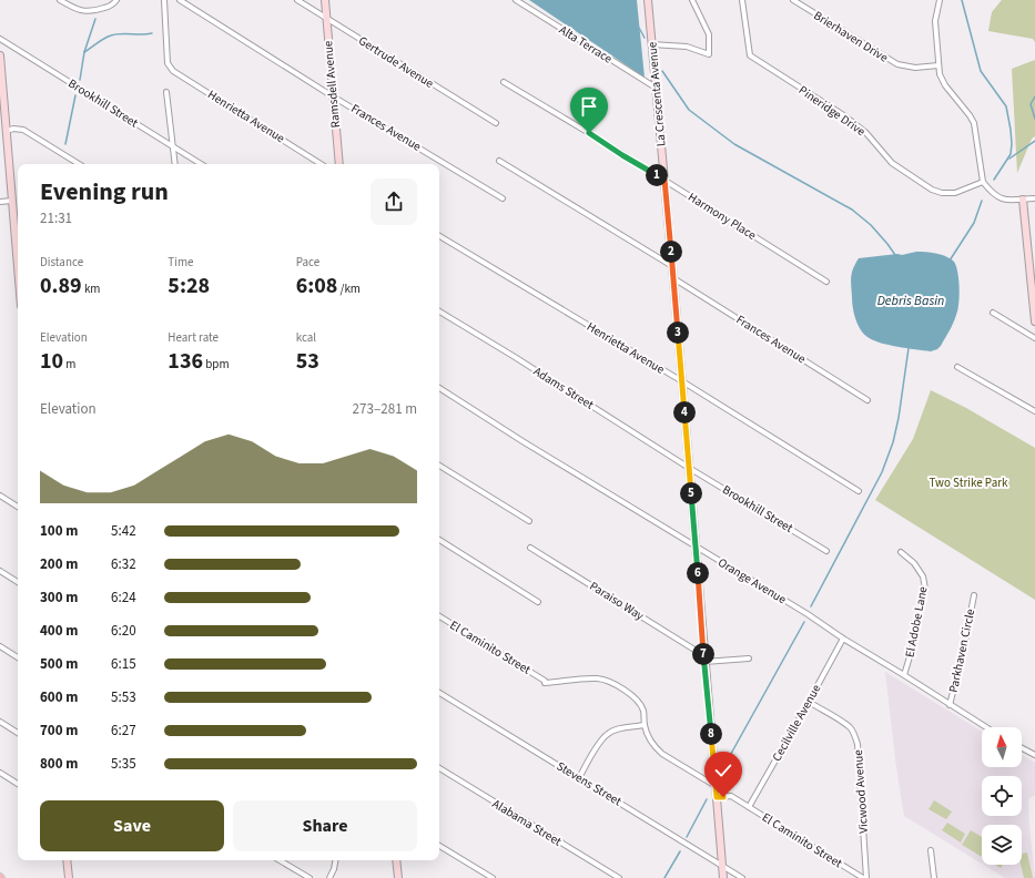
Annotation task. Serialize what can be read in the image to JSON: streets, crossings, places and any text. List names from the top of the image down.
{
  "streets": {
    "street": [
      "Brierhaven Drive",
      "Alta Terrace",
      "Gertrude Avenue",
      "Ramsdell Avenue",
      "La Crescenta Avenue",
      "Brookhill Street",
      "Pineridge Drive",
      "Henrietta Avenue",
      "Frances Avenue",
      "Harmony Place",
      "Adams Street",
      "Orange Avenue",
      "Paraiso Way",
      "El Adobe Lane",
      "El Caminito Street",
      "Parkhaven Circle",
      "Cecilville Avenue",
      "Stevens Street",
      "Vicwood Avenue",
      "Alabama Street"
    ]
  },
  "crossings": [
    ["Alta Terrace", "La Crescenta Avenue"],
    ["Gertrude Avenue", "Ramsdell Avenue"],
    ["Ramsdell Avenue", "Frances Avenue"],
    ["La Crescenta Avenue", "Brookhill Street"],
    ["La Crescenta Avenue", "Henrietta Avenue"],
    ["La Crescenta Avenue", "Frances Avenue"],
    ["La Crescenta Avenue", "Harmony Place"],
    ["La Crescenta Avenue", "Adams Street"],
    ["La Crescenta Avenue", "Orange Avenue"],
    ["La Crescenta Avenue", "Paraiso Way"],
    ["La Crescenta Avenue", "El Caminito Street"],
    ["La Crescenta Avenue", "Stevens Street"],
    ["Brookhill Street", "Adams Street"],
    ["Orange Avenue", "El Adobe Lane"],
    ["Orange Avenue", "Parkhaven Circle"],
    ["Orange Avenue", "Cecilville Avenue"],
    ["El Caminito Street", "Cecilville Avenue"],
    ["Cecilville Avenue", "Vicwood Avenue"]
  ],
  "water": ["Debris Basin"],
  "parks": ["Two Strike Park"],
  "north": "top",
  "page": {
    "pins": [
      "1",
      "2",
      "3",
      "4",
      "5",
      "6",
      "7",
      "8"
    ],
    "heading": ["Evening run", "21:31"],
    "stats": [
      ["Distance", "0.89 km"],
      ["Time", "5:28"],
      ["Pace", "6:08 /km"],
      ["Elevation", "10 m"],
      ["Heart rate", "136 bpm"],
      ["kcal", "53"]
    ],
    "chart": ["Elevation", "273–281 m"],
    "list": [
      {
        "name": "100 m",
        "note": "5:42"
      },
      {
        "name": "200 m",
        "note": "6:32"
      },
      {
        "name": "300 m",
        "note": "6:24"
      },
      {
        "name": "400 m",
        "note": "6:20"
      },
      {
        "name": "500 m",
        "note": "6:15"
      },
      {
        "name": "600 m",
        "note": "5:53"
      },
      {
        "name": "700 m",
        "note": "6:27"
      },
      {
        "name": "800 m",
        "note": "5:35"
      }
    ],
    "buttons": ["Save", "Share"]
  }
}
